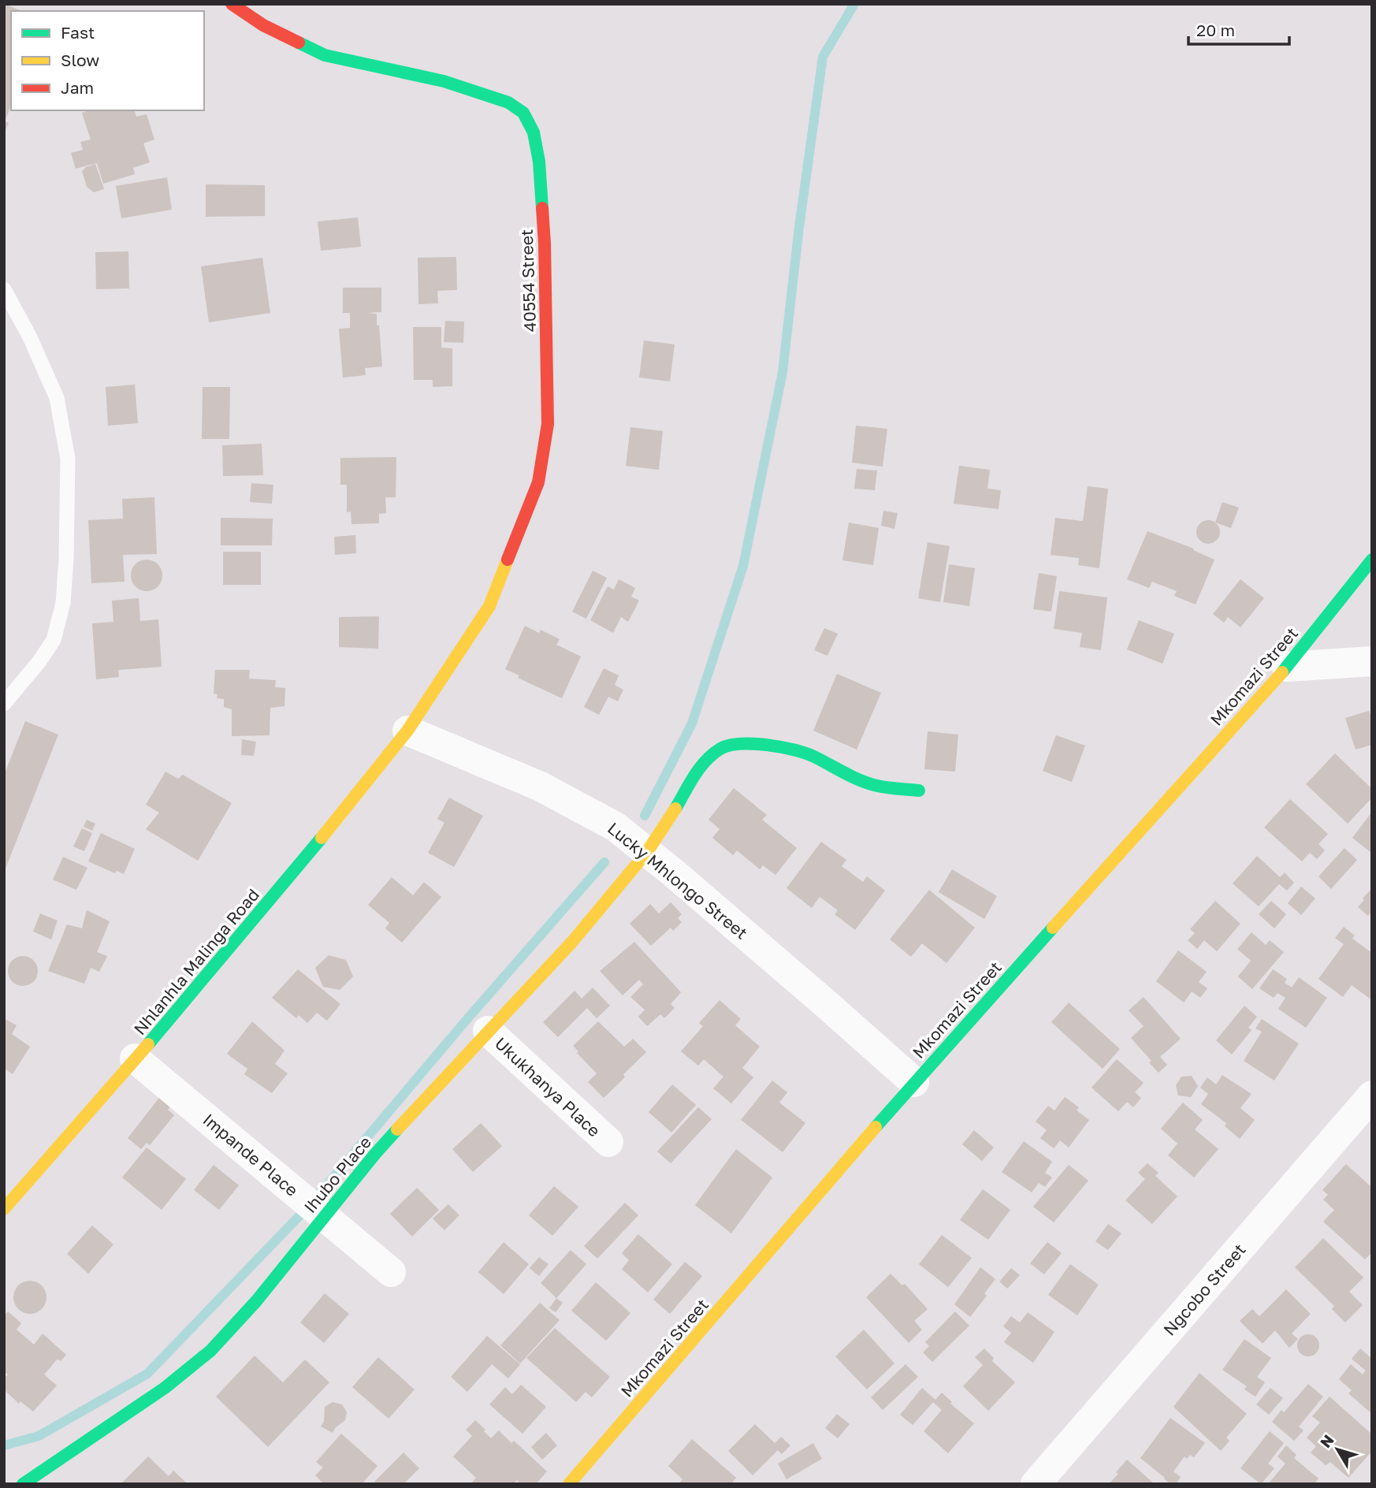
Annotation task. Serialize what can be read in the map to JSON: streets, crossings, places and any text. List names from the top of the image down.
{
  "streets": {
    "street": [
      "40554 Street",
      "Mkomazi Street",
      "Lucky Mhlongo Street",
      "Nhlanhla Malinga Road",
      "Ukukhanya Place",
      "Impande Place",
      "Ihubo Place",
      "Ngcobo Street"
    ]
  },
  "crossings": [
    ["40554 Street", "Lucky Mhlongo Street"],
    ["40554 Street", "Nhlanhla Malinga Road"],
    ["Mkomazi Street", "Lucky Mhlongo Street"],
    ["Lucky Mhlongo Street", "Nhlanhla Malinga Road"],
    ["Lucky Mhlongo Street", "Ihubo Place"],
    ["Nhlanhla Malinga Road", "Impande Place"],
    ["Ukukhanya Place", "Ihubo Place"],
    ["Impande Place", "Ihubo Place"]
  ],
  "legend": ["Fast", "Slow", "Jam"],
  "scale_bar": "20 m",
  "north": "top left"
}
